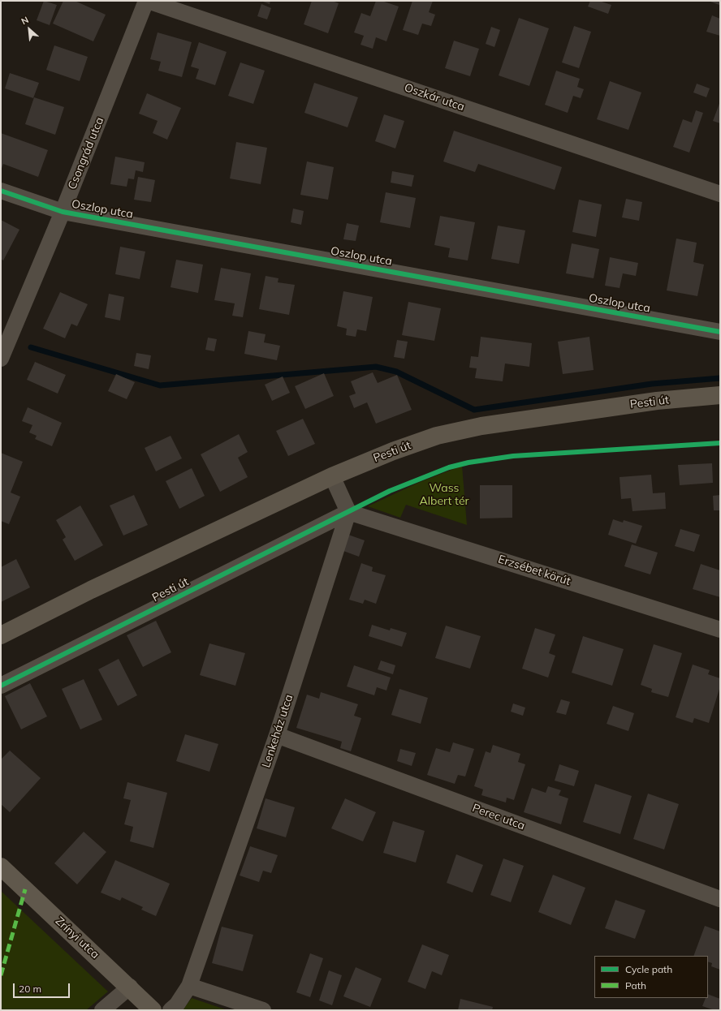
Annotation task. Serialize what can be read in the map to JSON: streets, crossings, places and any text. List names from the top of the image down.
{
  "streets": {
    "main road": ["Pesti út", "Zrínyi utca"],
    "street": [
      "Oszkár utca",
      "Csongrád utca",
      "Oszlop utca",
      "Erzsébet körút",
      "Lenkeház utca",
      "Perec utca"
    ]
  },
  "crossings": [
    ["Oszkár utca", "Csongrád utca"],
    ["Csongrád utca", "Oszlop utca"],
    ["Pesti út", "Erzsébet körút"],
    ["Pesti út", "Lenkeház utca"],
    ["Erzsébet körút", "Lenkeház utca"],
    ["Lenkeház utca", "Perec utca"]
  ],
  "parks": ["Wass Albert tér"],
  "legend": ["Cycle path", "Path"],
  "scale_bar": "20 m",
  "north": "top left"
}
